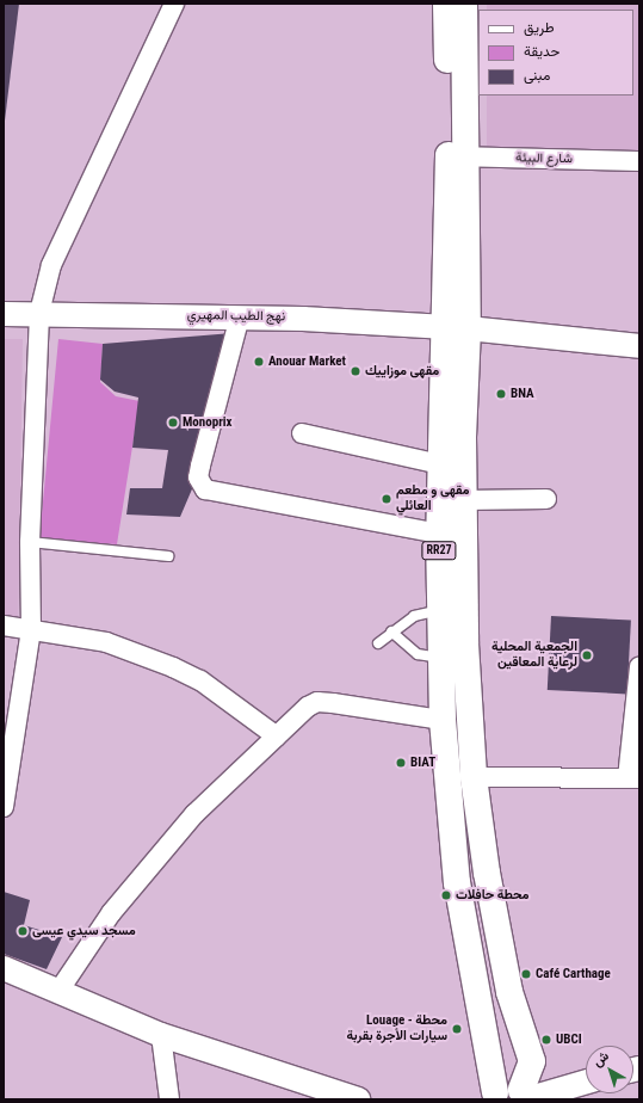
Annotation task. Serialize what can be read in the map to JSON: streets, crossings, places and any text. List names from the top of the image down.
{
  "streets": {
    "highway": ["RR27"],
    "street": ["شارع البيئة", "نهج الطيب المهيري"]
  },
  "crossings": [
    ["شارع البيئة", "RR27"],
    ["نهج الطيب المهيري", "RR27"]
  ],
  "places": [
    "Anouar Market",
    "مقهى موزاييك",
    "BNA",
    "Monoprix",
    "مقهى و مطعم العائلي",
    "الجمعية المحلية لرعاية المعاقين",
    "BIAT",
    "محطة حافلات",
    "مسجد سيدي عيسى",
    "Café Carthage",
    "Louage - محطة سيارات الأجرة بقربة",
    "UBCI"
  ],
  "legend": ["طريق", "حديقة", "مبنى"],
  "north": "top left"
}
